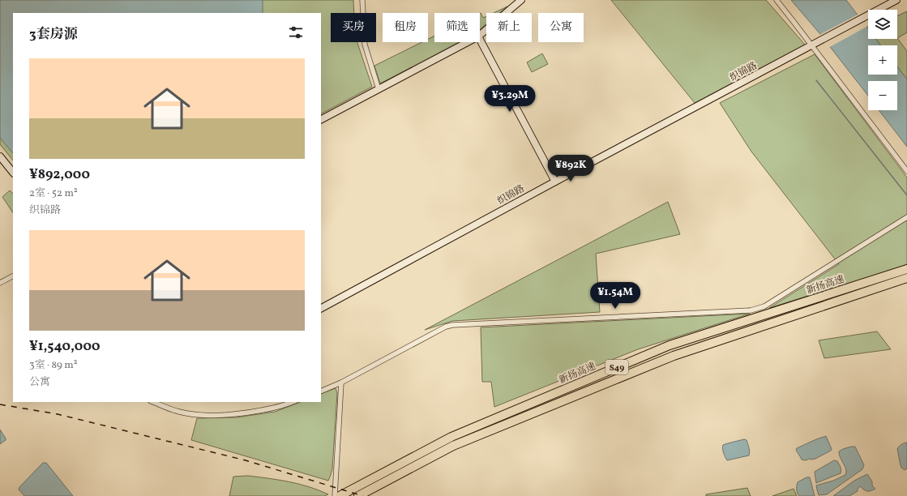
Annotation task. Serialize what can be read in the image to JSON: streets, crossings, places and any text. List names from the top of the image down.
{
  "streets": {
    "highway": ["新扬高速", "S49"],
    "street": ["织锦路"]
  },
  "page": {
    "map_buttons": ["+", "−"],
    "chip": [
      "买房",
      "租房",
      "筛选",
      "新上",
      "公寓"
    ],
    "heading": "3套房源",
    "list": [
      {
        "name": "¥892,000",
        "note": "2室 · 52 m² · 织锦路"
      },
      {
        "name": "¥1,540,000",
        "note": "3室 · 89 m² · 公寓"
      }
    ],
    "price": ["¥3.29M", "¥892K", "¥1.54M"]
  }
}
